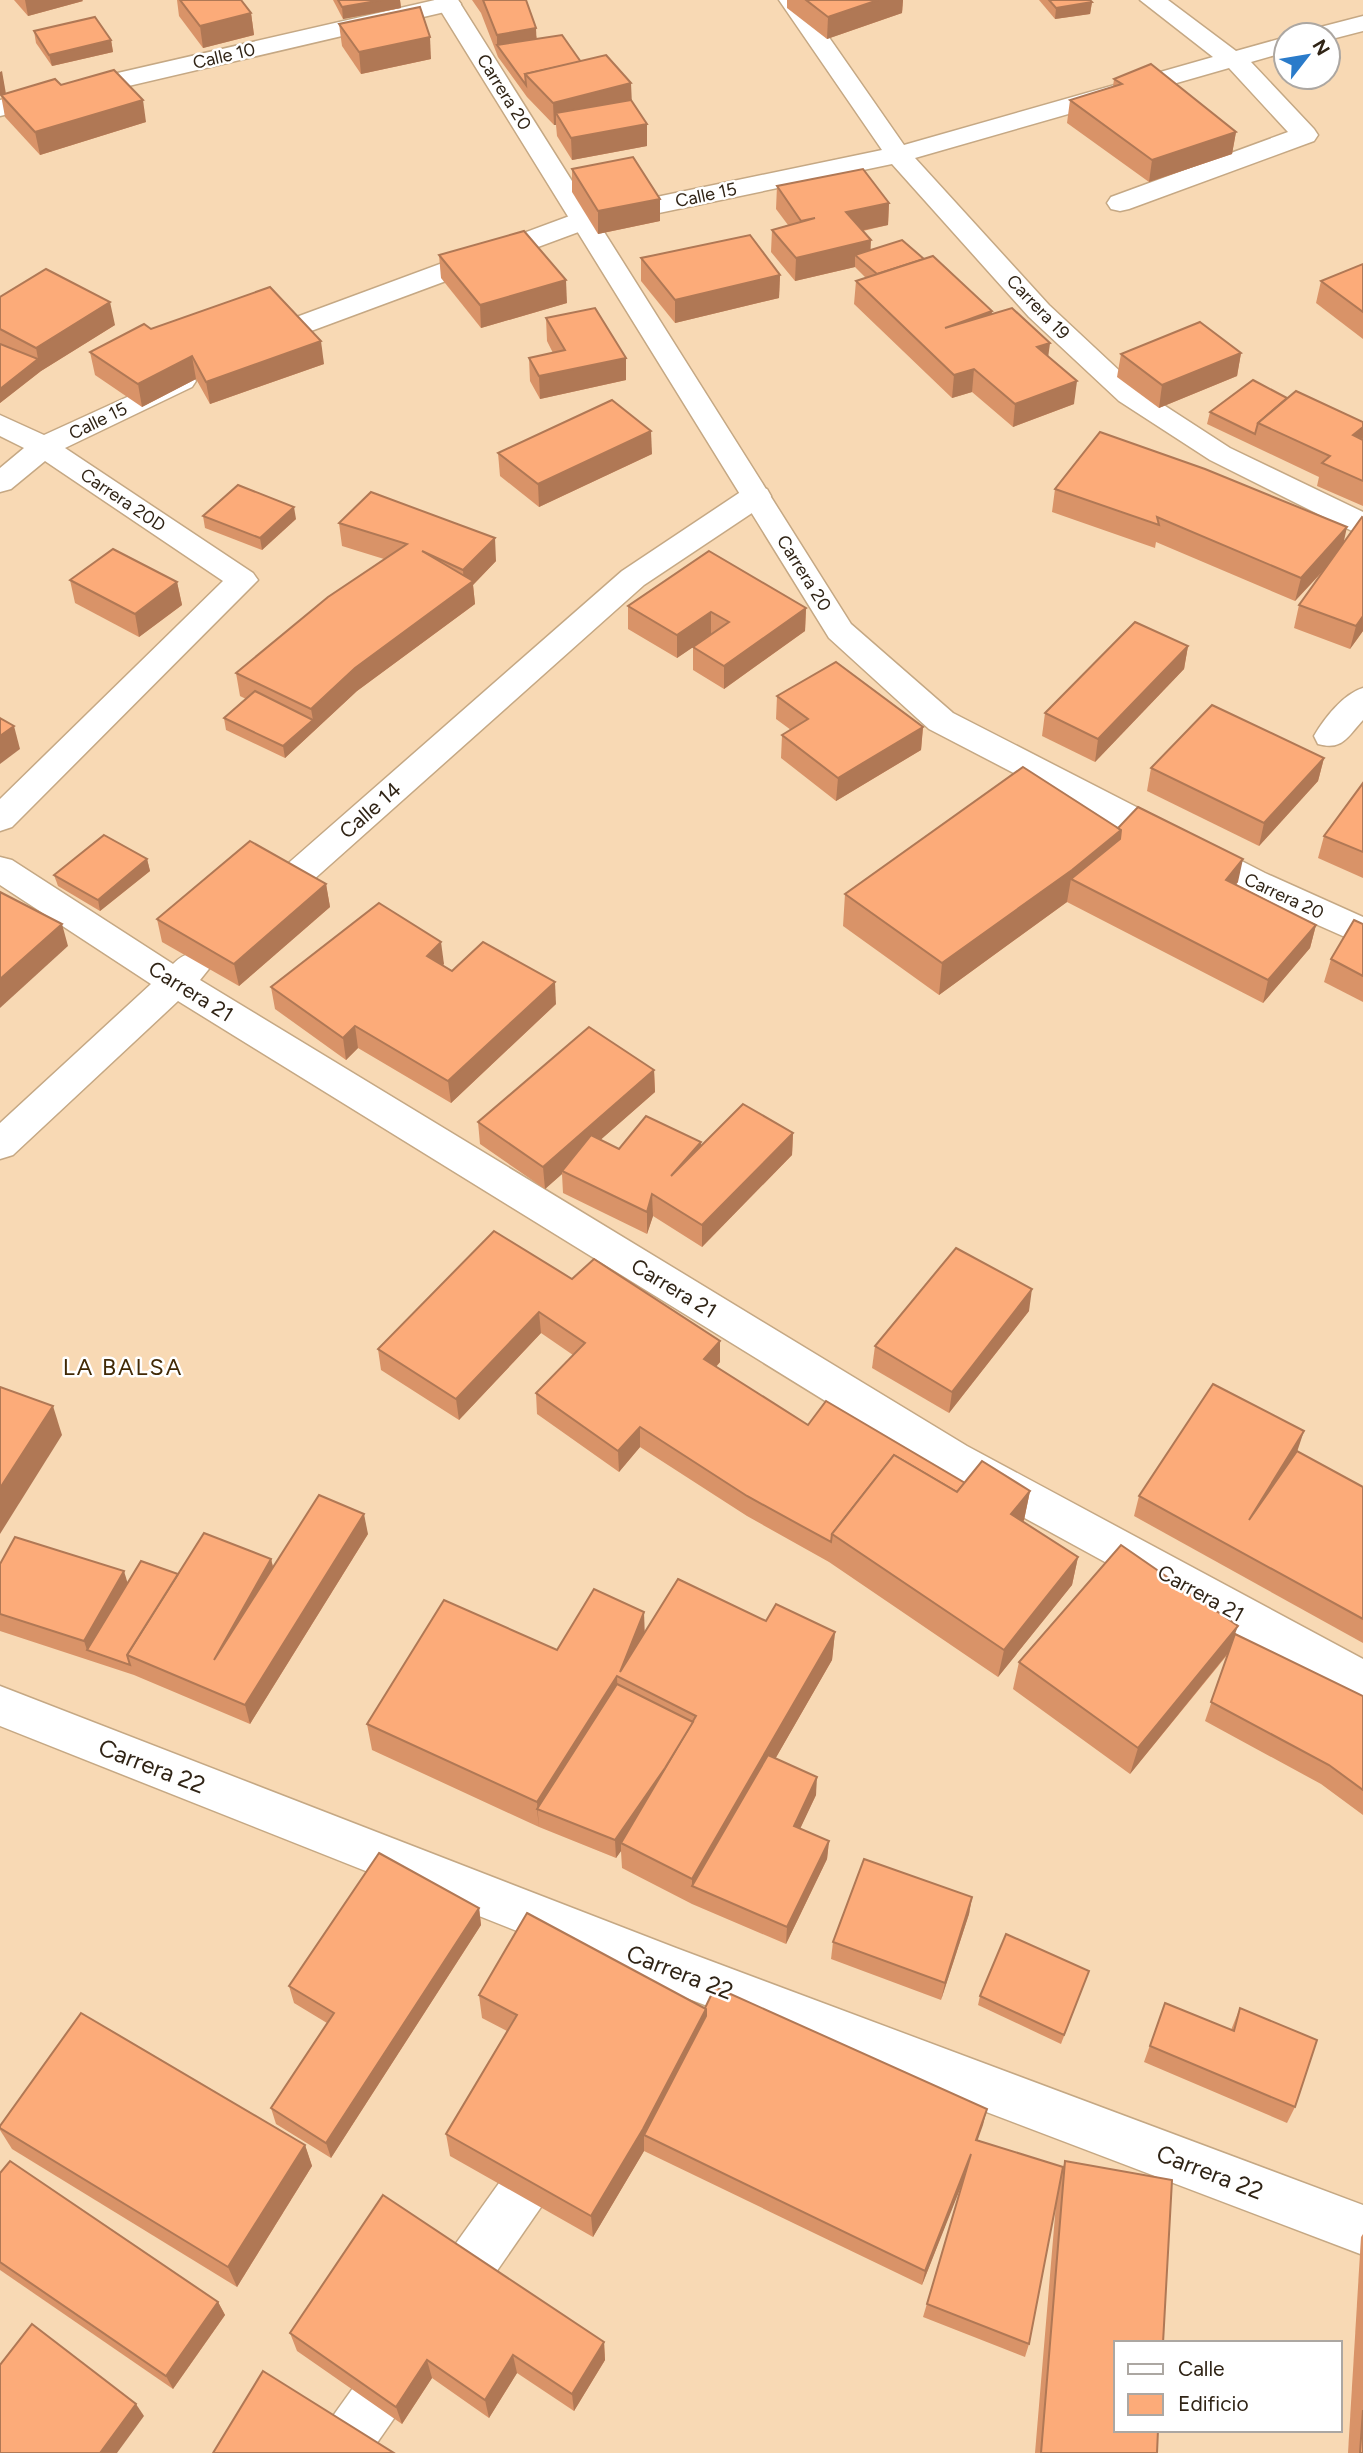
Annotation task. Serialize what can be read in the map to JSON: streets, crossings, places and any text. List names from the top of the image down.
{
  "streets": {
    "street": [
      "Calle 10",
      "Carrera 20",
      "Calle 15",
      "Carrera 19",
      "Carrera 20D",
      "Calle 14",
      "Carrera 21",
      "Carrera 22"
    ]
  },
  "crossings": [
    ["Calle 10", "Carrera 20"],
    ["Carrera 20", "Calle 15"],
    ["Carrera 20", "Calle 14"],
    ["Calle 15", "Carrera 19"],
    ["Calle 15", "Carrera 20D"],
    ["Calle 14", "Carrera 21"]
  ],
  "districts": ["LA BALSA"],
  "legend": ["Calle", "Edificio"],
  "north": "top right"
}
